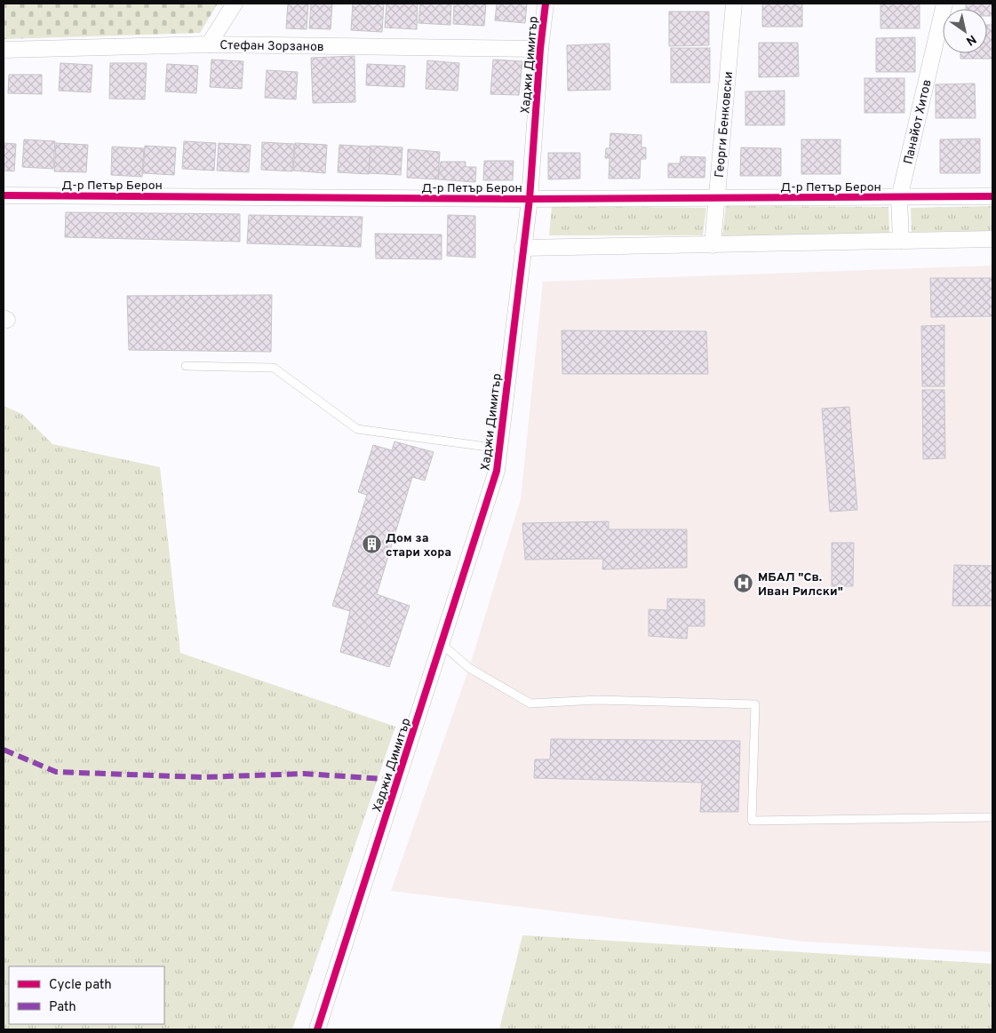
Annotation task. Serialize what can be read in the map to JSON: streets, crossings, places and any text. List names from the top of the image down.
{
  "streets": {
    "street": [
      "Стефан Зорзанов",
      "Хаджи Димитър",
      "Панайот Хитов",
      "Георги Бенковски",
      "Д-р Петър Берон"
    ]
  },
  "crossings": [
    ["Стефан Зорзанов", "Хаджи Димитър"],
    ["Хаджи Димитър", "Д-р Петър Берон"],
    ["Панайот Хитов", "Д-р Петър Берон"],
    ["Георги Бенковски", "Д-р Петър Берон"]
  ],
  "places": {
    "building": ["Дом за стари хора"],
    "hospital": ["МБАЛ \"Св. Иван Рилски\""]
  },
  "legend": ["Cycle path", "Path"],
  "north": "bottom right"
}
